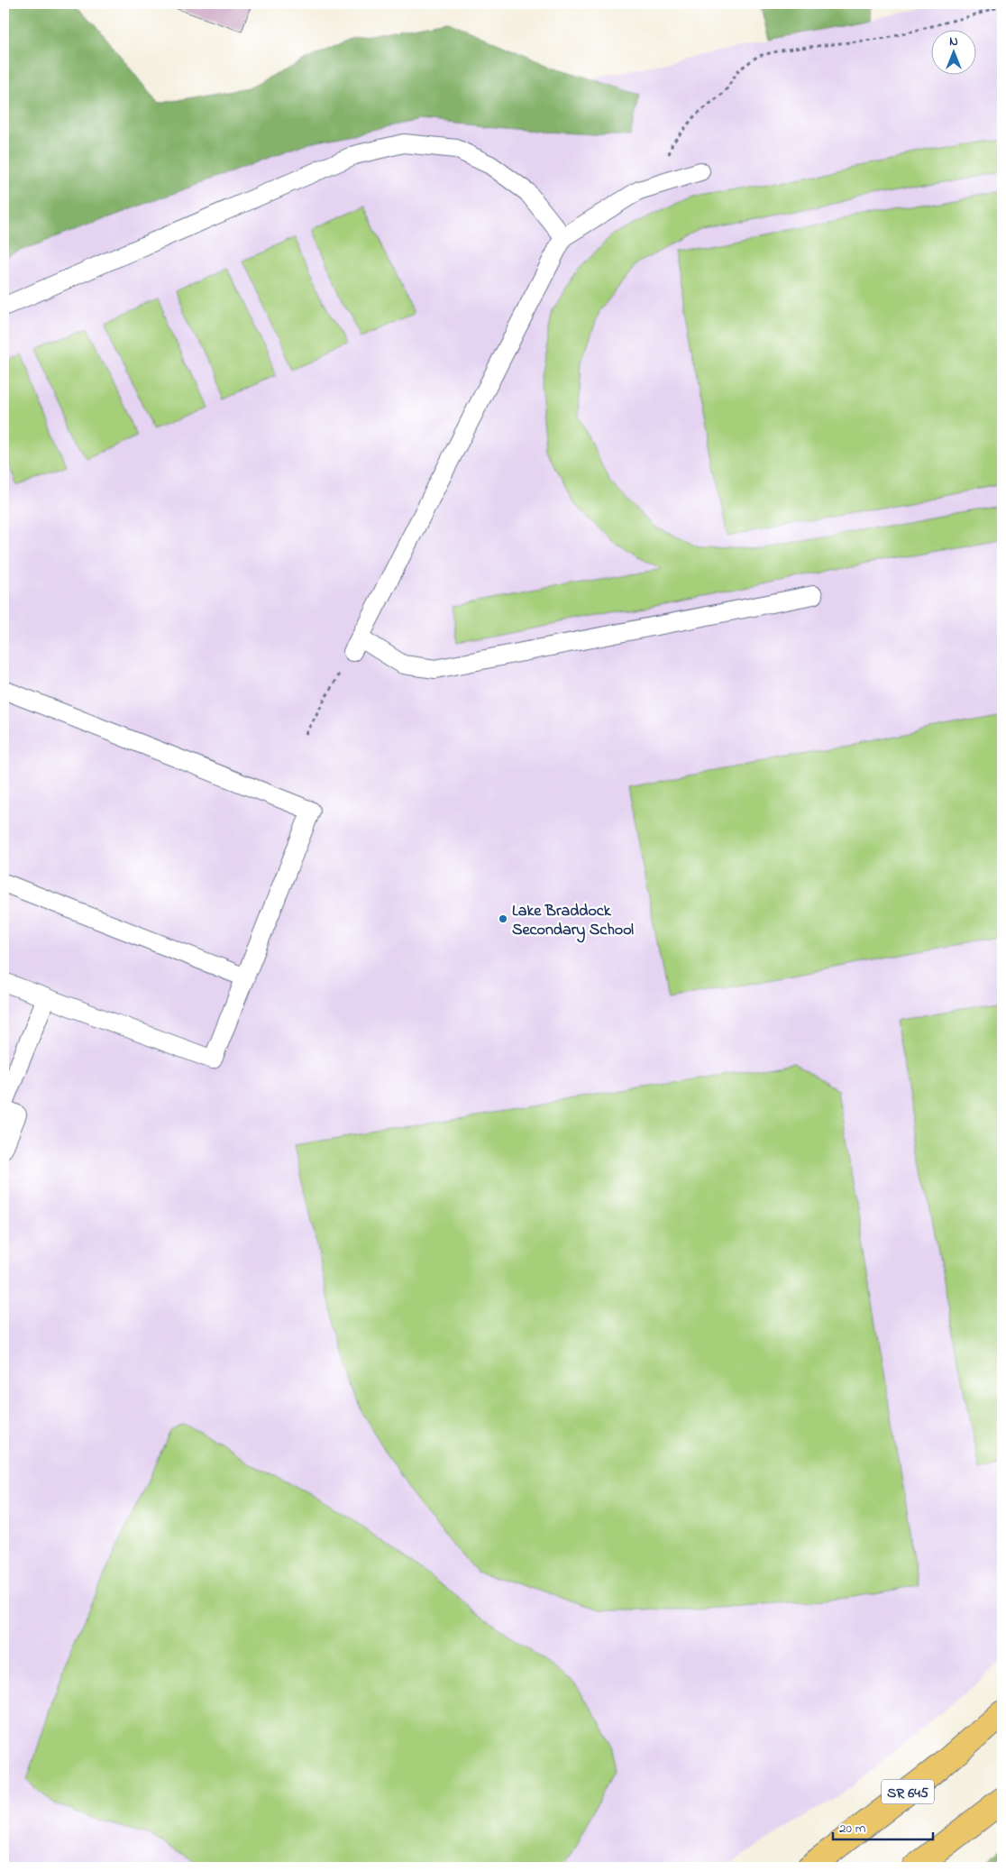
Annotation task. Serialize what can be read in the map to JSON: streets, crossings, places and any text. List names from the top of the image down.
{
  "streets": {
    "main road": ["SR 645"]
  },
  "places": ["Lake Braddock Secondary School"],
  "scale_bar": "20 m",
  "north": "top"
}
